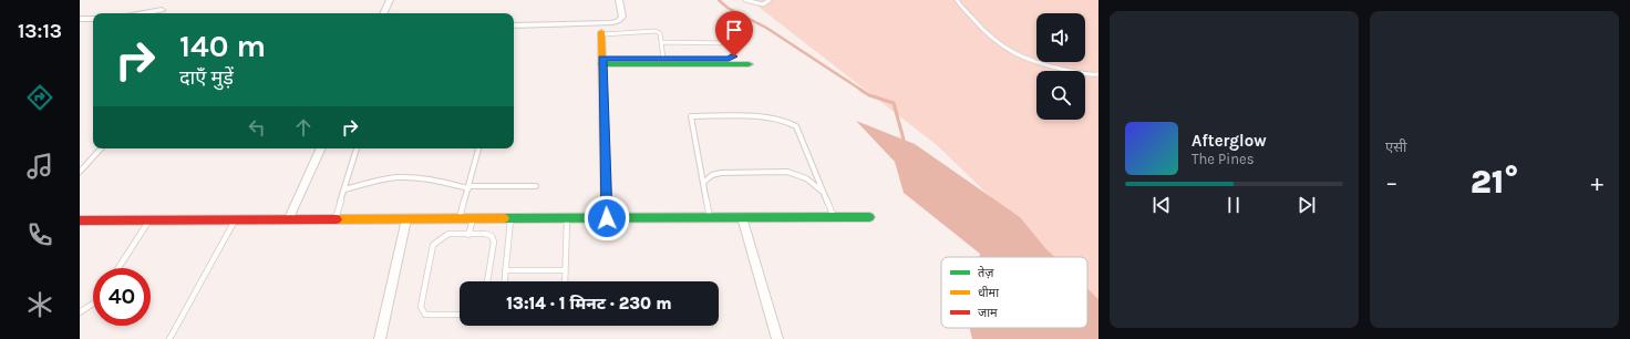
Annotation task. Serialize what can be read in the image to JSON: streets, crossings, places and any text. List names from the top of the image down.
{
  "legend": ["तेज़", "धीमा", "जाम"],
  "page": {
    "tabs": "13:13",
    "tile": "एसी",
    "turn": ["140 m", "दाएँ मुड़ें"],
    "song": ["Afterglow", "The Pines"],
    "heat": ["−", "21°", "+"],
    "limit": "40",
    "trip": "13:14 · 1 मिनट · 230 m"
  }
}
